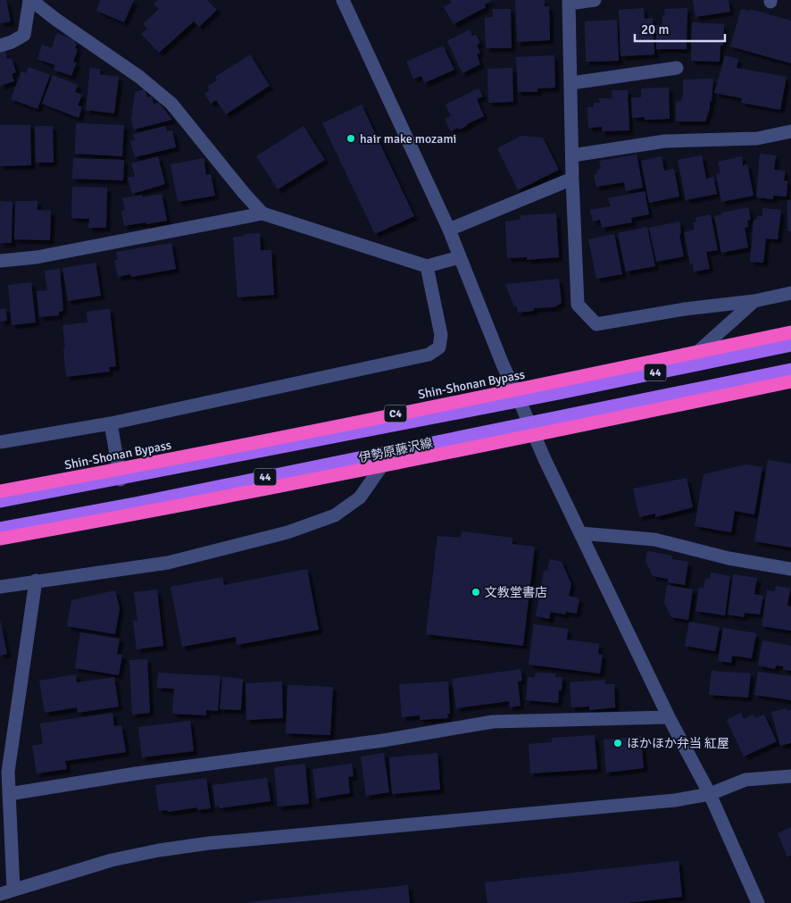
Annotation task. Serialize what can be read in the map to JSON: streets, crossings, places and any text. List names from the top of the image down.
{
  "streets": {
    "highway": ["Shin-Shonan Bypass", "C4"],
    "main road": ["44", "伊勢原藤沢線"]
  },
  "places": ["hair make mozami", "文教堂書店", "ほかほか弁当 紅屋"],
  "scale_bar": "20 m"
}
